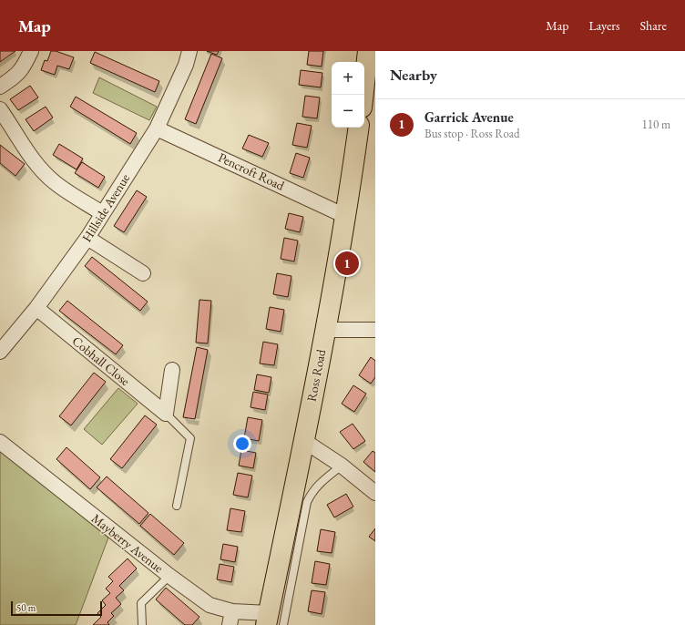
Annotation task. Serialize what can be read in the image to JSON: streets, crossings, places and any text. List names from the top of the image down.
{
  "streets": {
    "highway": ["Ross Road"],
    "street": [
      "Pencroft Road",
      "Hillside Avenue",
      "Cobhall Close",
      "Mayberry Avenue"
    ]
  },
  "crossings": [
    ["Pencroft Road", "Hillside Avenue"],
    ["Pencroft Road", "Ross Road"],
    ["Hillside Avenue", "Cobhall Close"],
    ["Ross Road", "Mayberry Avenue"]
  ],
  "scale_bar": "50 m",
  "page": {
    "header": "Map",
    "nav": ["Map", "Layers", "Share"],
    "heading": "Nearby",
    "map_buttons": ["+", "−"],
    "list": [
      {
        "mark": "1",
        "name": "Garrick Avenue",
        "note": "Bus stop · Ross Road",
        "value": "110 m"
      }
    ],
    "pins": "1",
    "scale": "50 m"
  }
}
